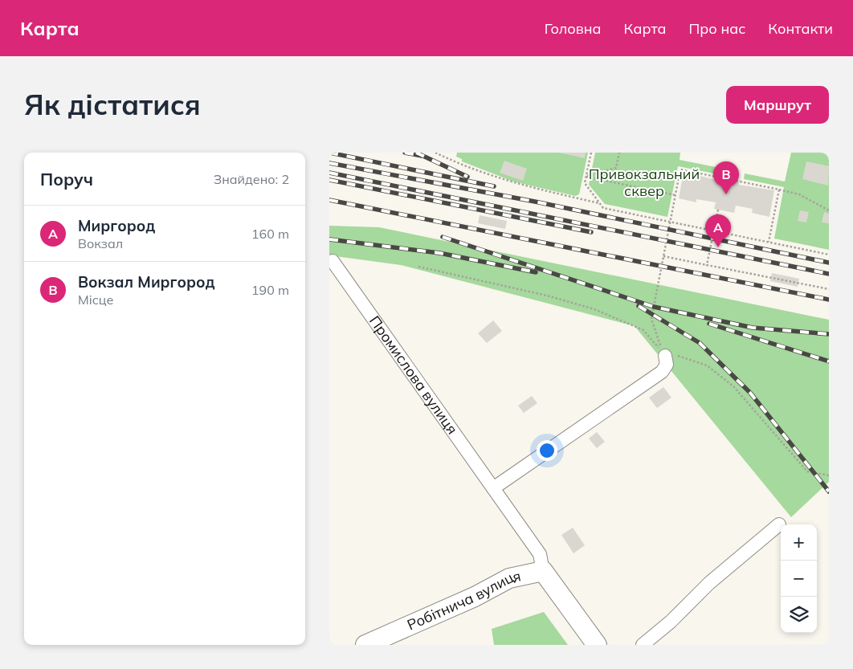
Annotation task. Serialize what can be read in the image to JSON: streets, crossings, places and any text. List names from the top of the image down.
{
  "streets": {
    "street": ["Промислова вулиця", "Робітнича вулиця"]
  },
  "crossings": [
    ["Промислова вулиця", "Робітнича вулиця"]
  ],
  "parks": ["Привокзальний сквер"],
  "page": {
    "header": "Карта",
    "nav": [
      "Головна",
      "Карта",
      "Про нас",
      "Контакти"
    ],
    "buttons": "Маршрут",
    "title": "Як дістатися",
    "heading": ["Поруч", "Знайдено: 2"],
    "pins": ["B", "A"],
    "list": [
      {
        "mark": "A",
        "name": "Миргород",
        "note": "Вокзал",
        "value": "160 m"
      },
      {
        "mark": "B",
        "name": "Вокзал Миргород",
        "note": "Місце",
        "value": "190 m"
      }
    ],
    "map_buttons": ["+", "−"]
  }
}
